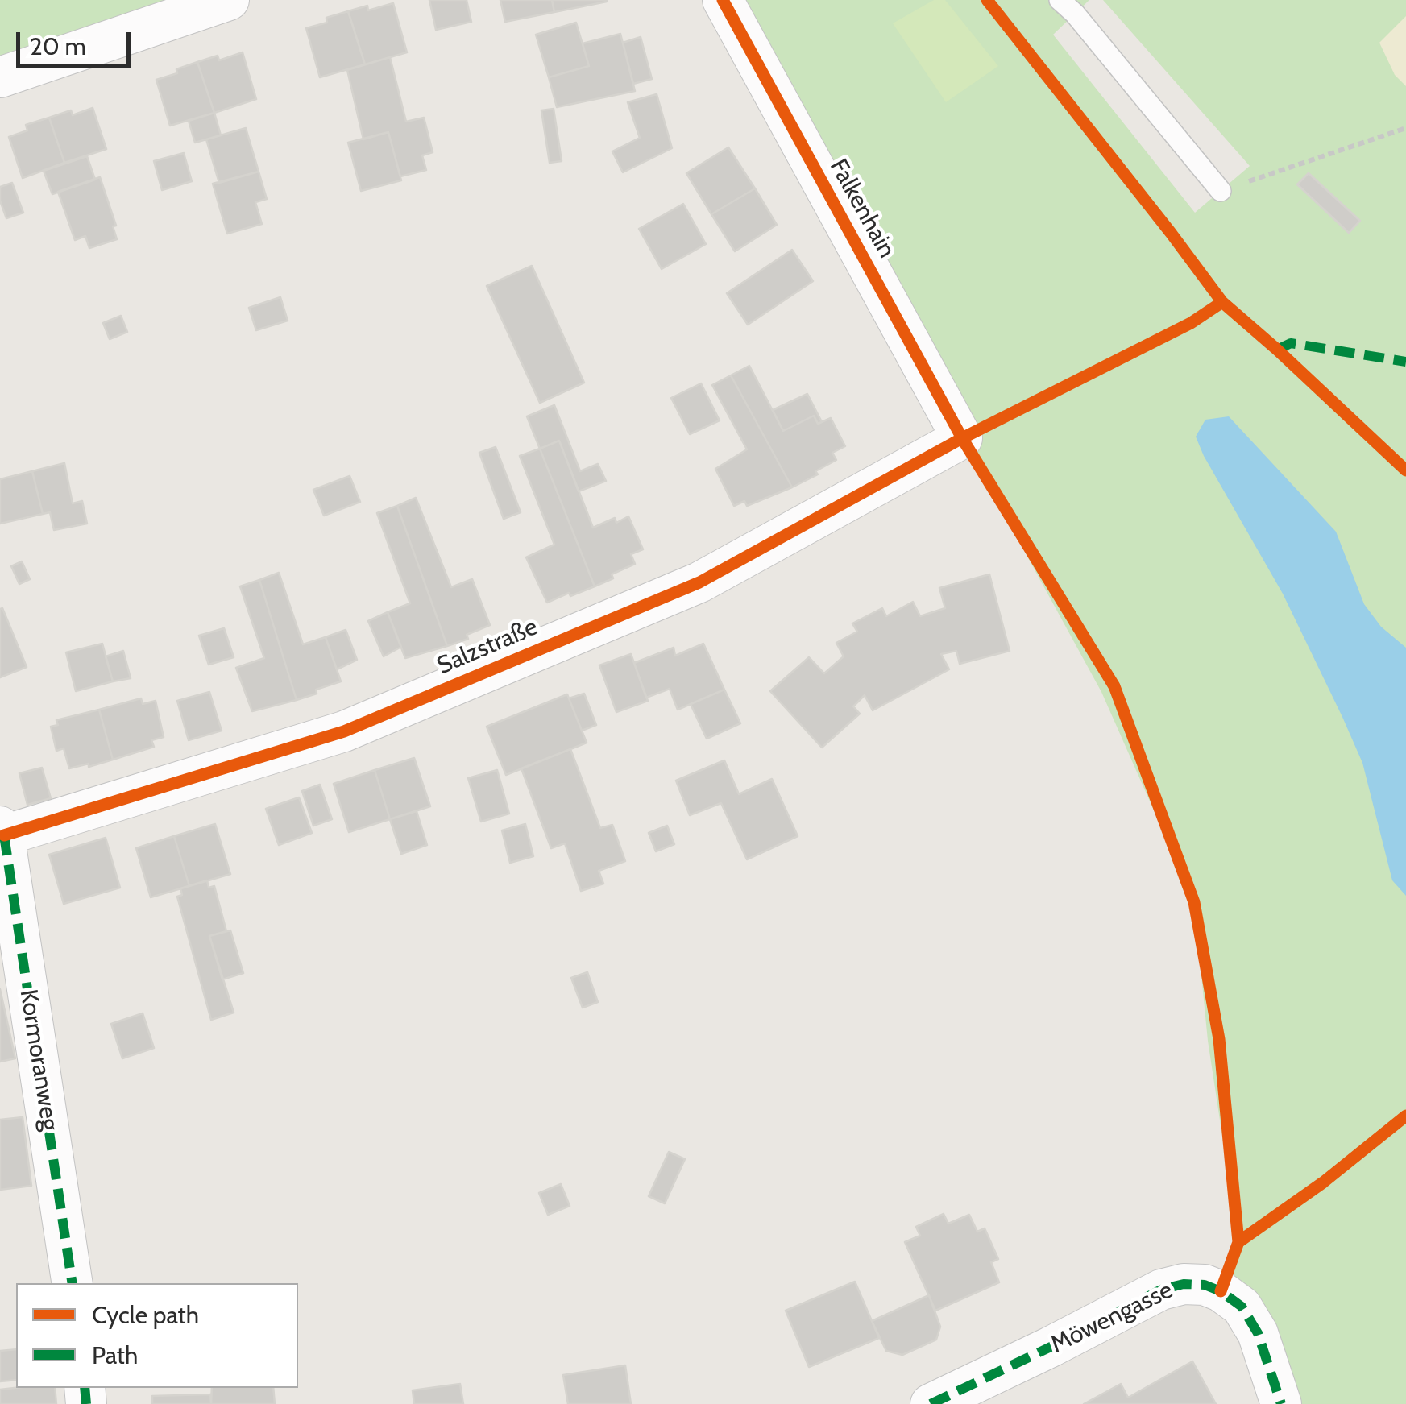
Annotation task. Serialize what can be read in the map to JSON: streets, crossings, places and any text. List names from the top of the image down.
{
  "streets": {
    "street": [
      "Falkenhain",
      "Salzstraße",
      "Kormoranweg",
      "Möwengasse"
    ]
  },
  "crossings": [
    ["Falkenhain", "Salzstraße"],
    ["Salzstraße", "Kormoranweg"]
  ],
  "legend": ["Cycle path", "Path"],
  "scale_bar": "20 m"
}
